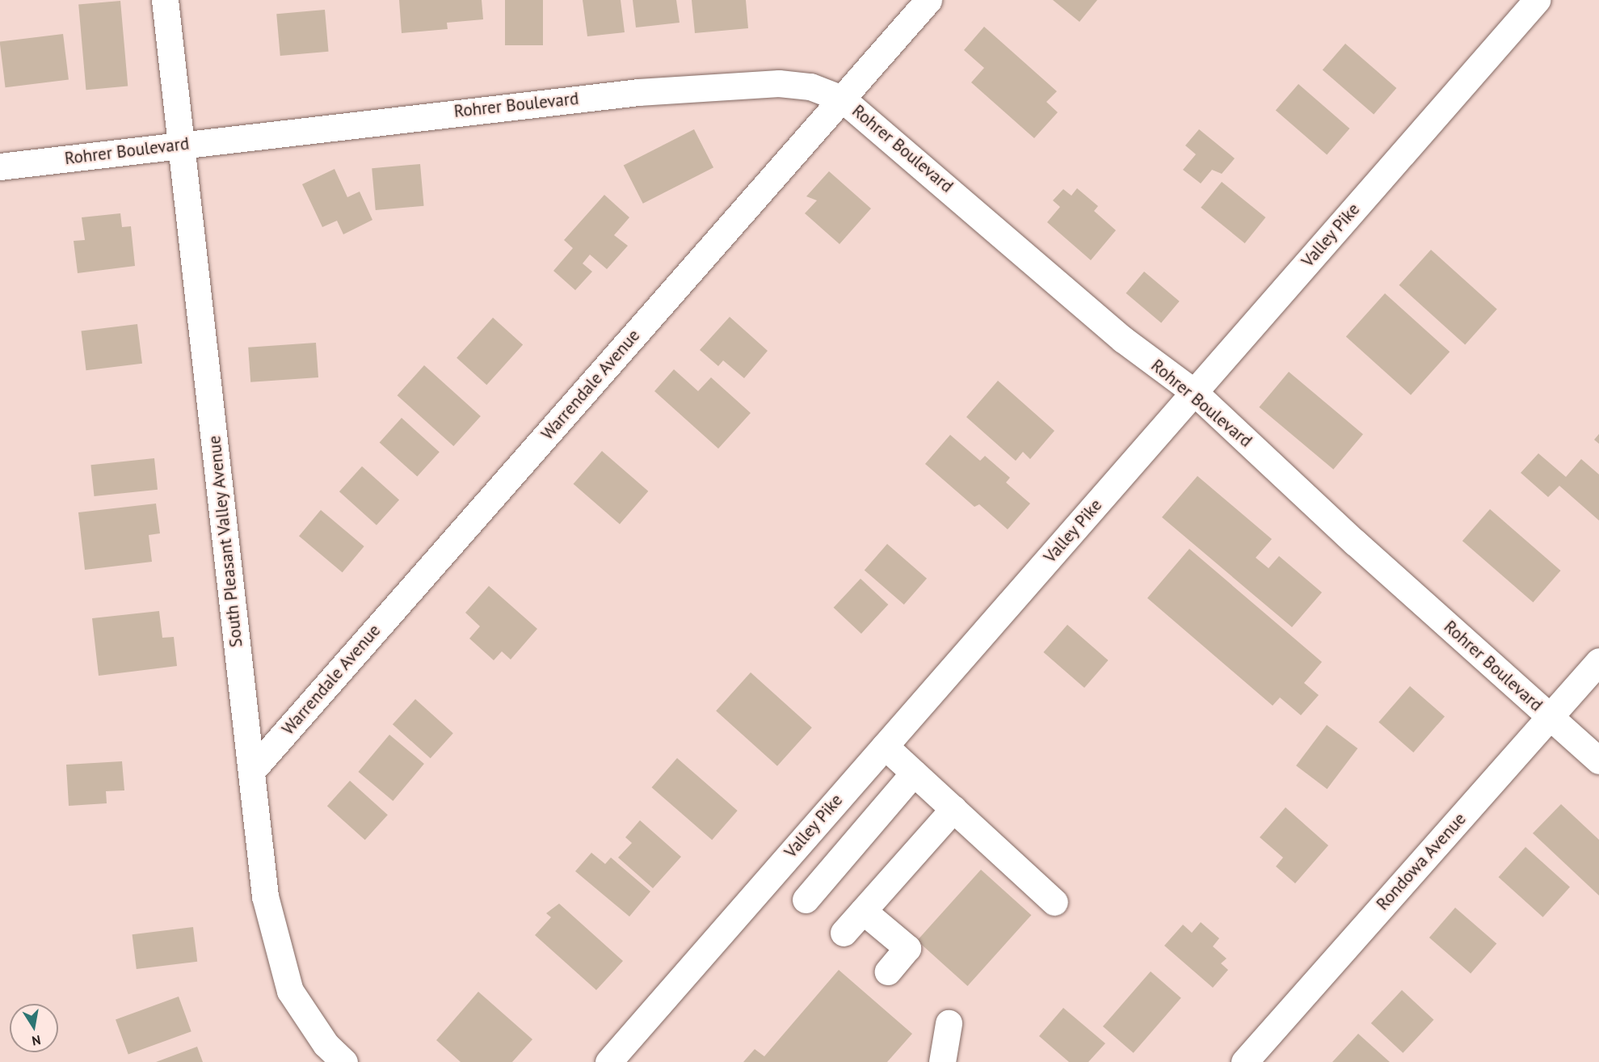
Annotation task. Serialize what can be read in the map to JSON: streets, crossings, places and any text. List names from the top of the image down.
{
  "streets": {
    "street": [
      "Rohrer Boulevard",
      "Valley Pike",
      "Warrendale Avenue",
      "South Pleasant Valley Avenue",
      "Rondowa Avenue"
    ]
  },
  "crossings": [
    ["Rohrer Boulevard", "Valley Pike"],
    ["Rohrer Boulevard", "Warrendale Avenue"],
    ["Rohrer Boulevard", "South Pleasant Valley Avenue"],
    ["Rohrer Boulevard", "Rondowa Avenue"],
    ["Warrendale Avenue", "South Pleasant Valley Avenue"]
  ],
  "north": "bottom"
}
